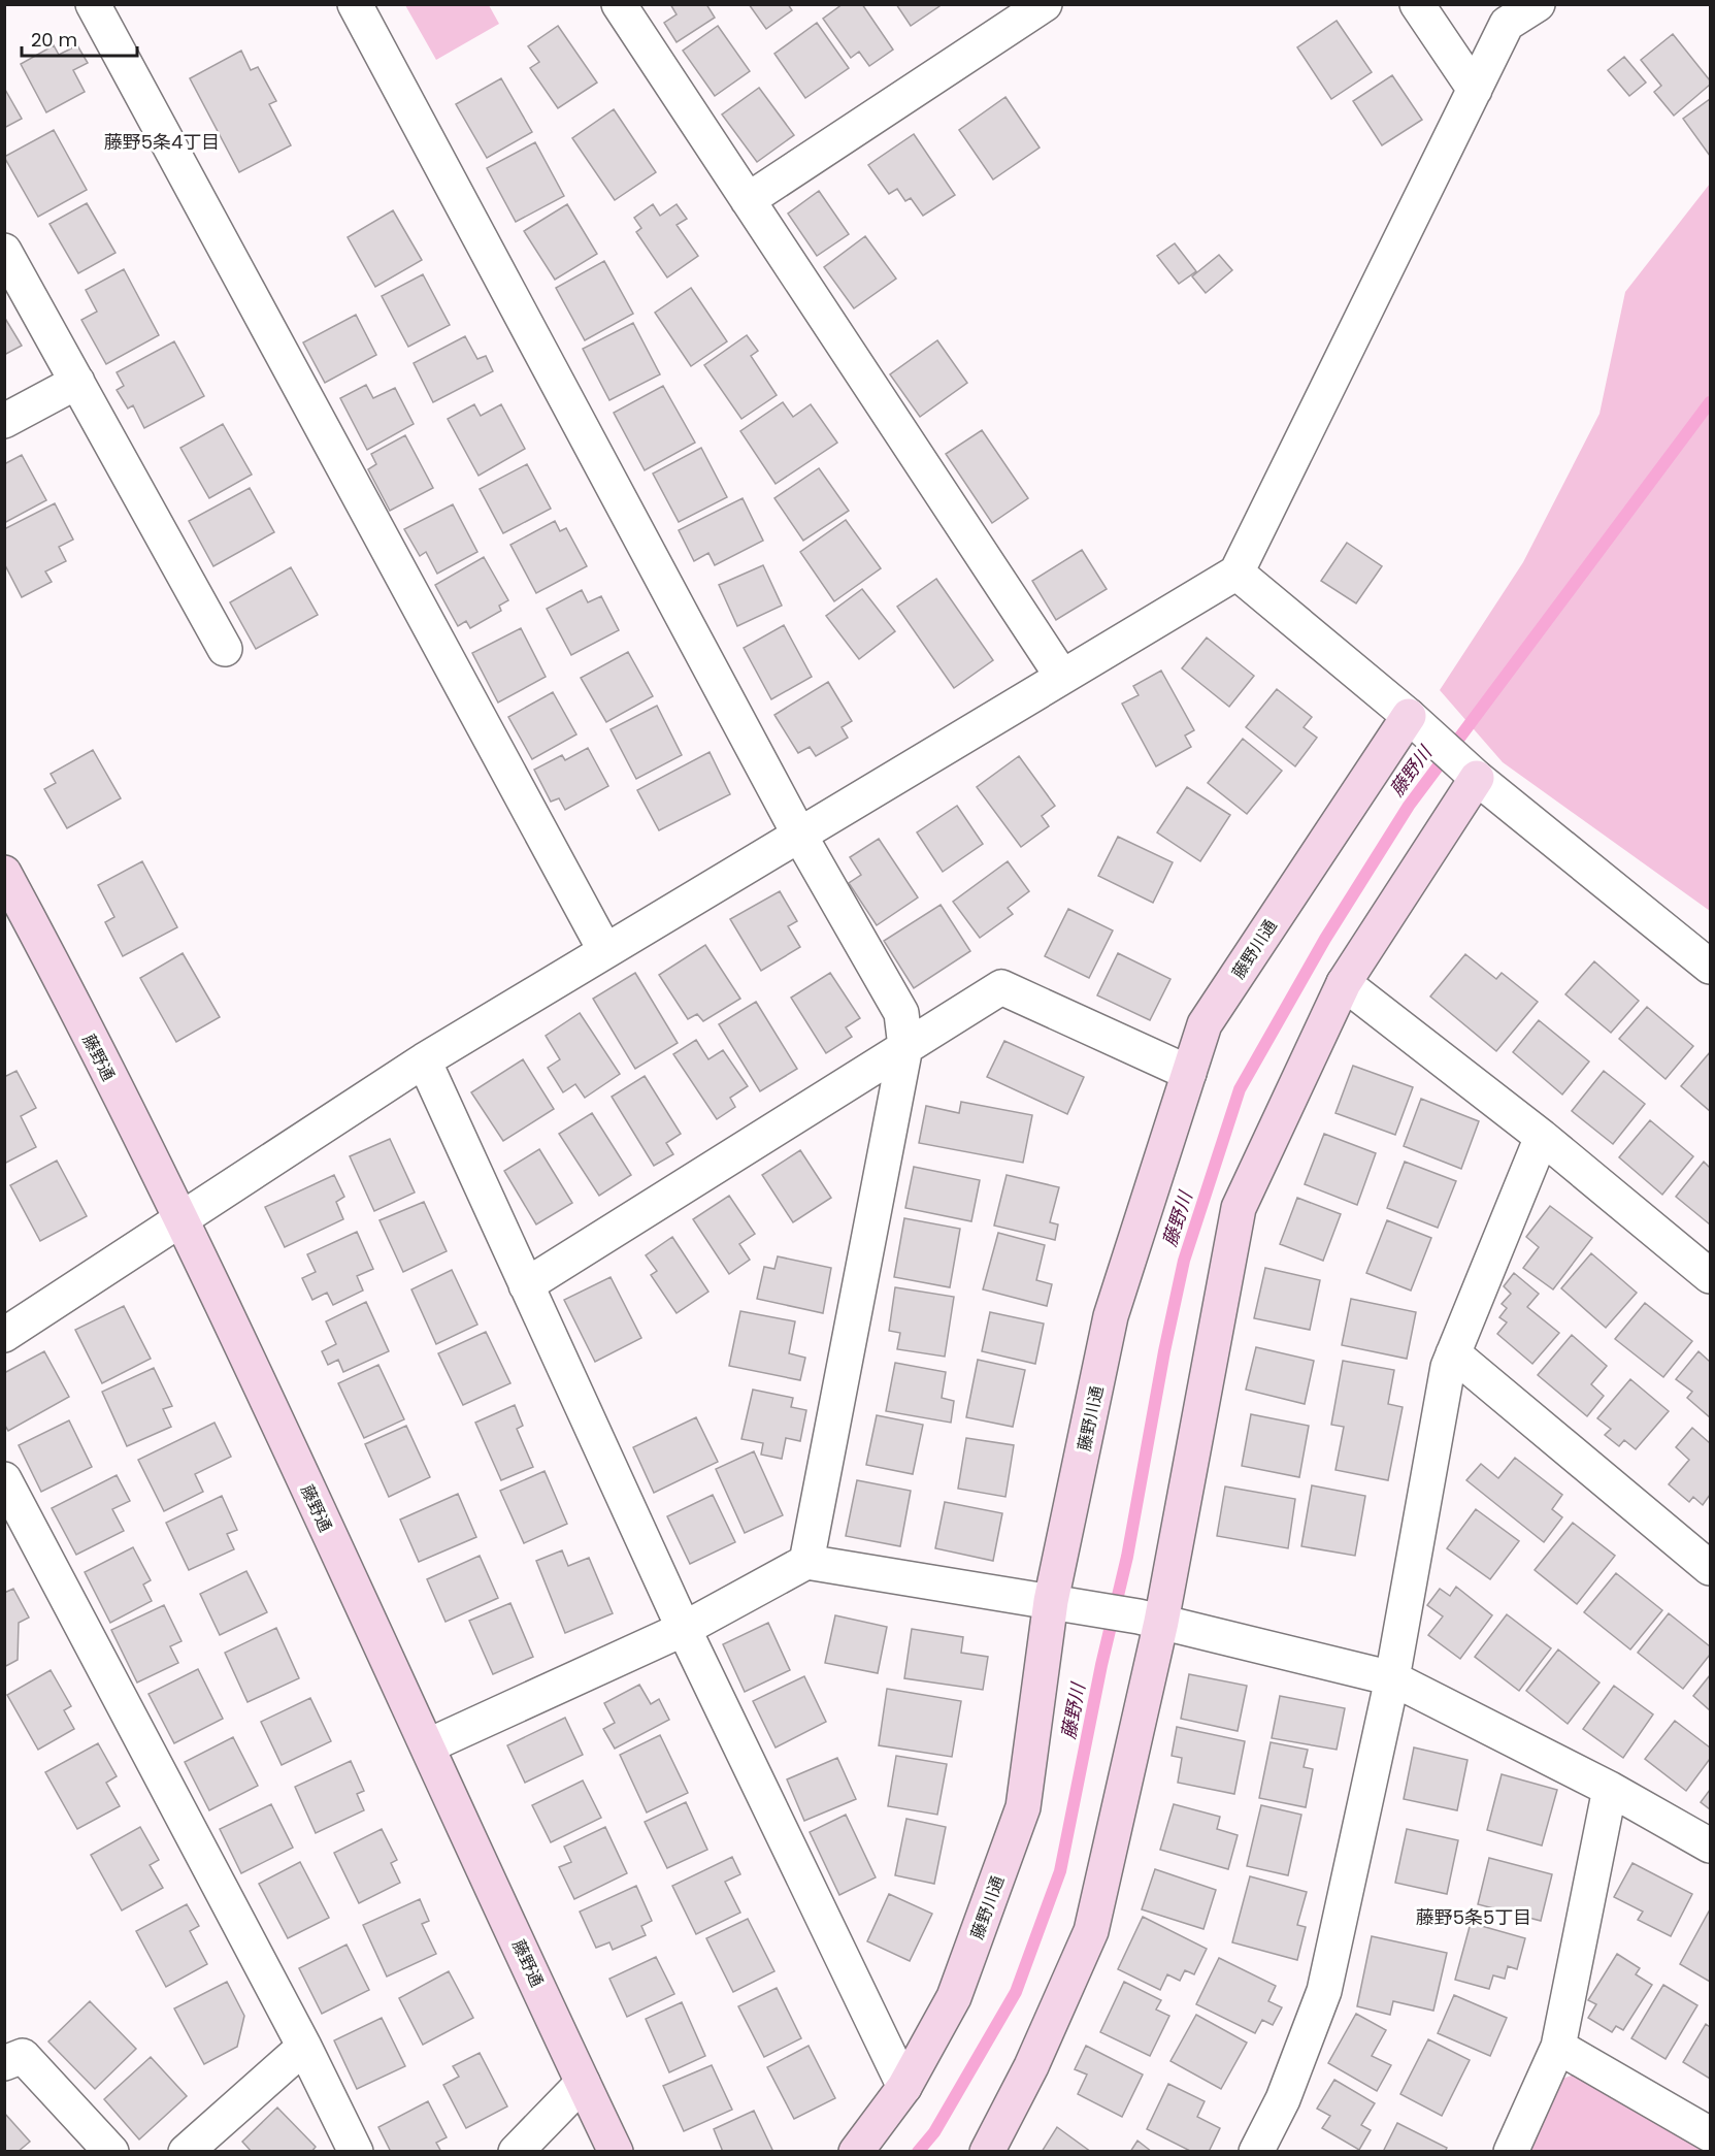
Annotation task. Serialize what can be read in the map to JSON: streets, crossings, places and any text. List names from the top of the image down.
{
  "streets": {
    "street": ["藤野川通", "藤野通"]
  },
  "districts": ["藤野5条4丁目", "藤野5条5丁目"],
  "water": ["藤野川"],
  "scale_bar": "20 m"
}
